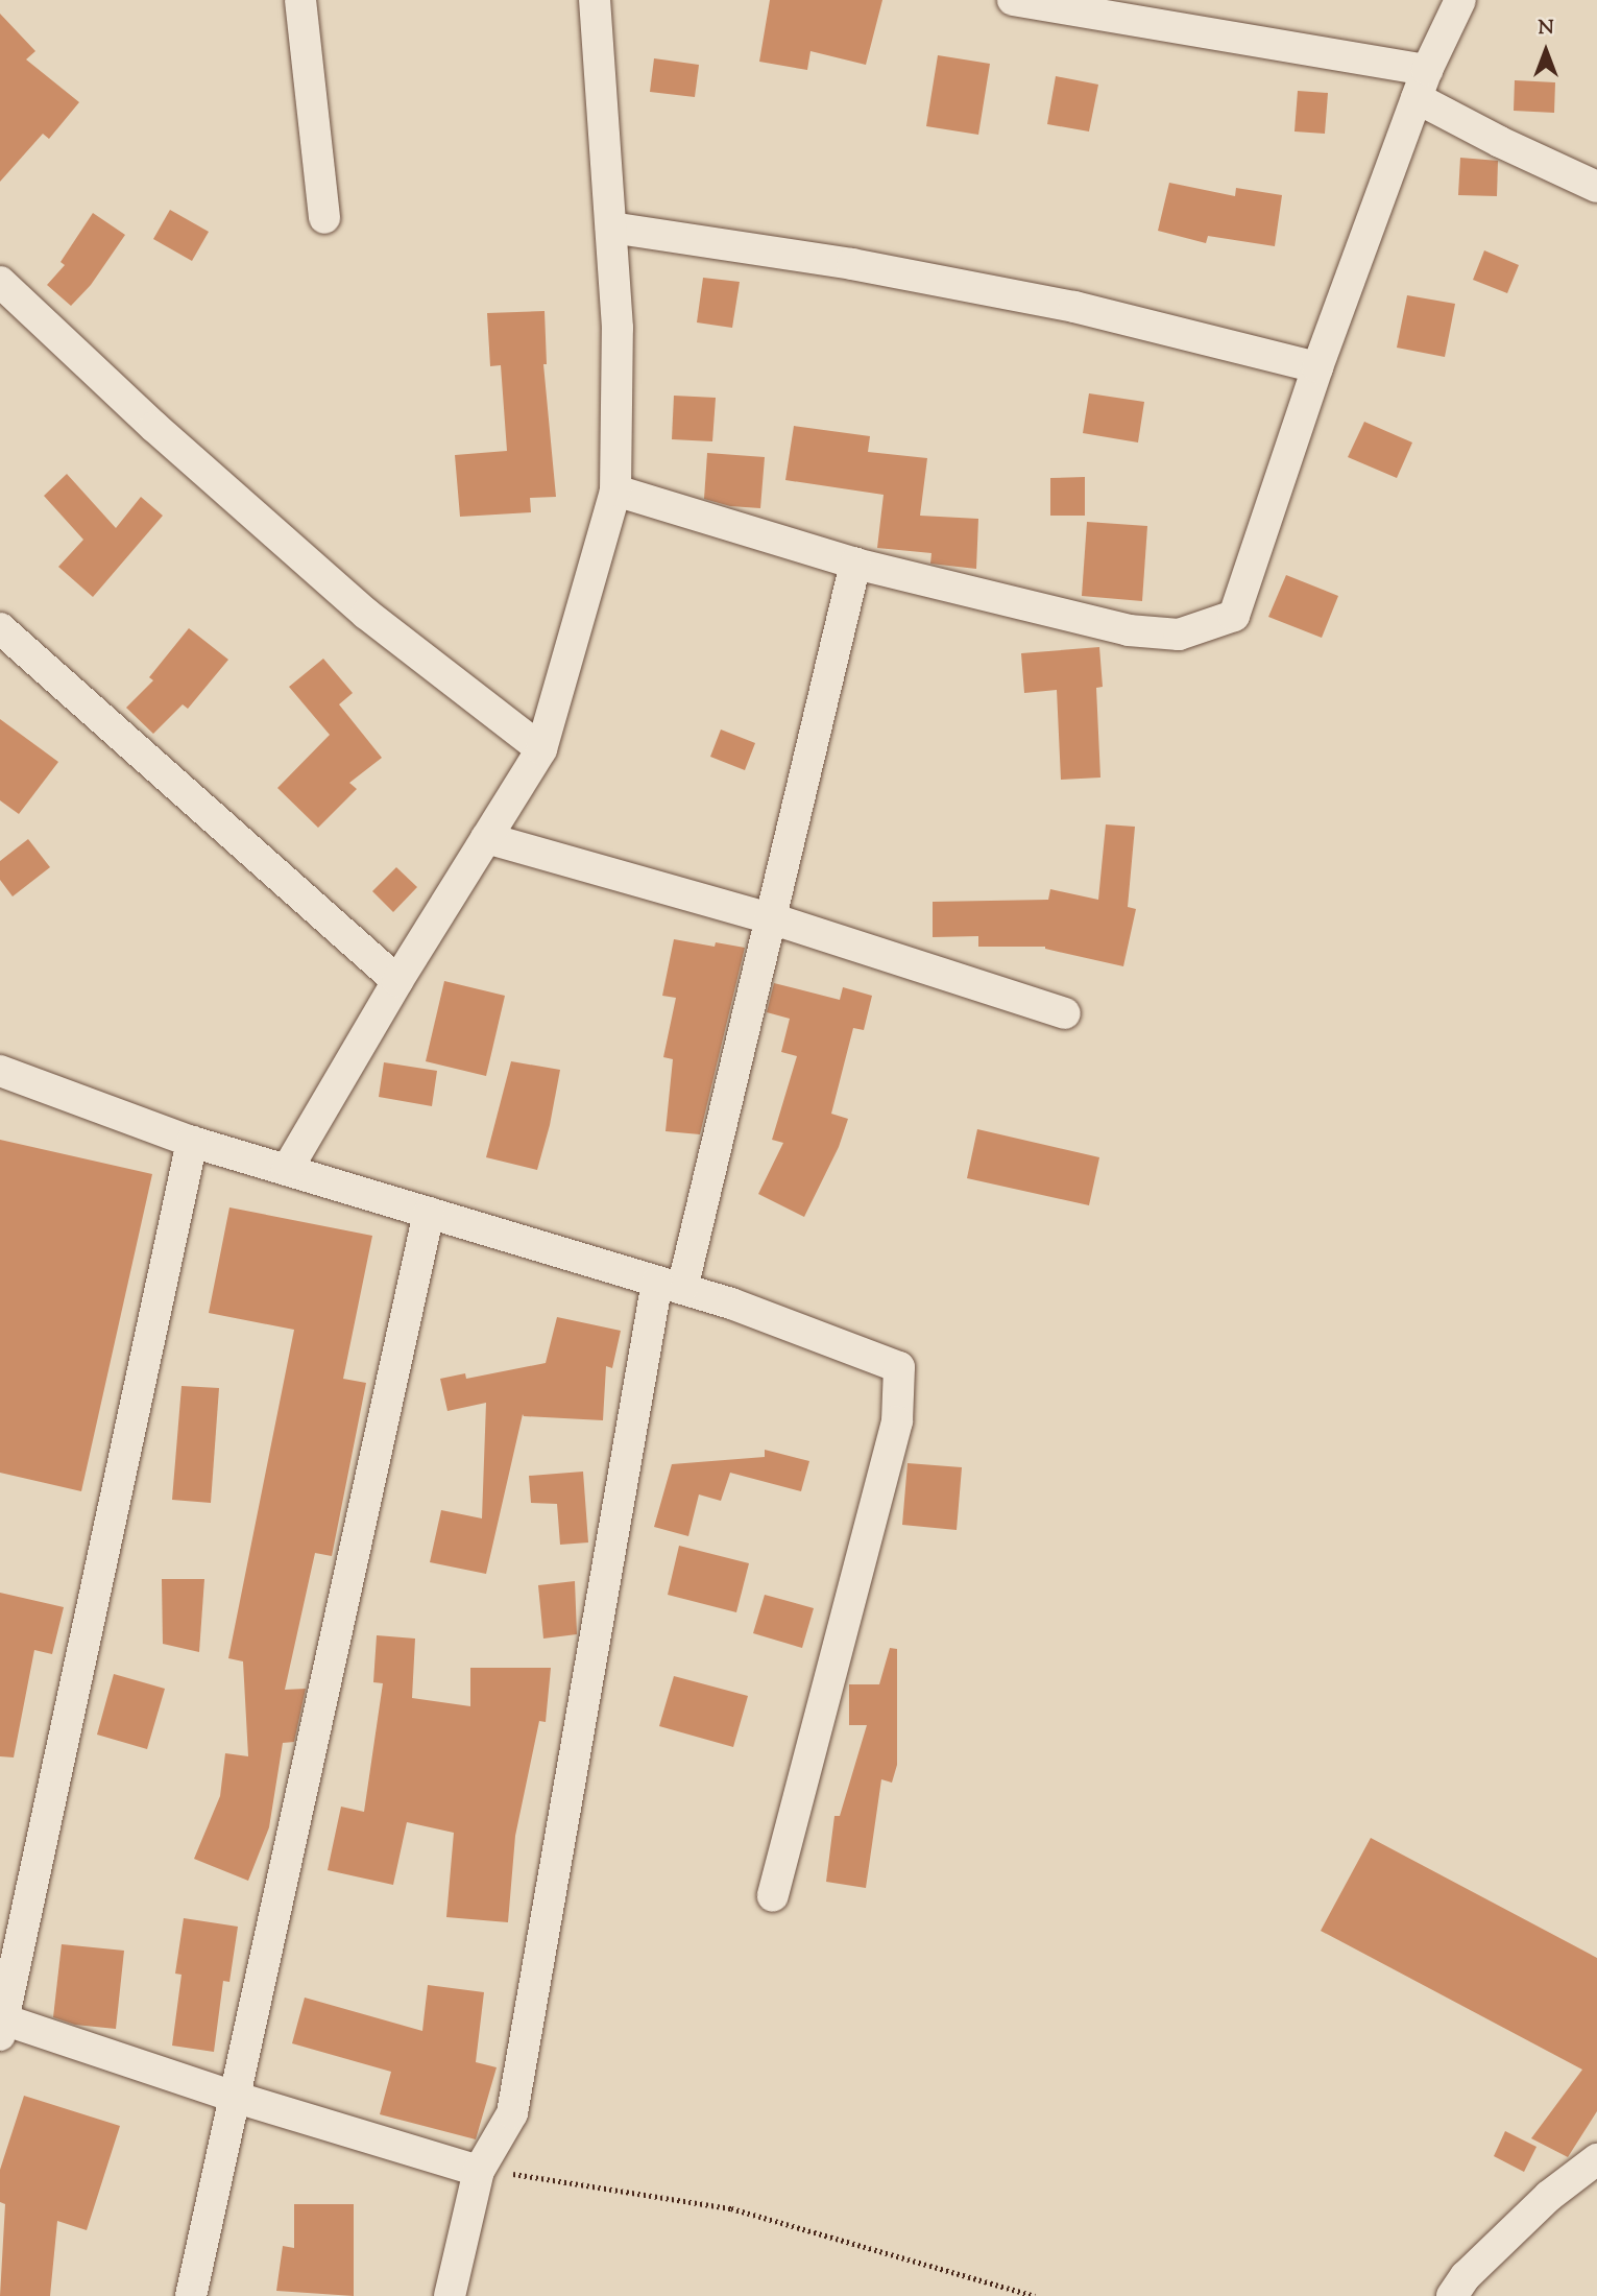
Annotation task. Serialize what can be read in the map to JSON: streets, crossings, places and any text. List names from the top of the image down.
{
  "north": "top"
}
